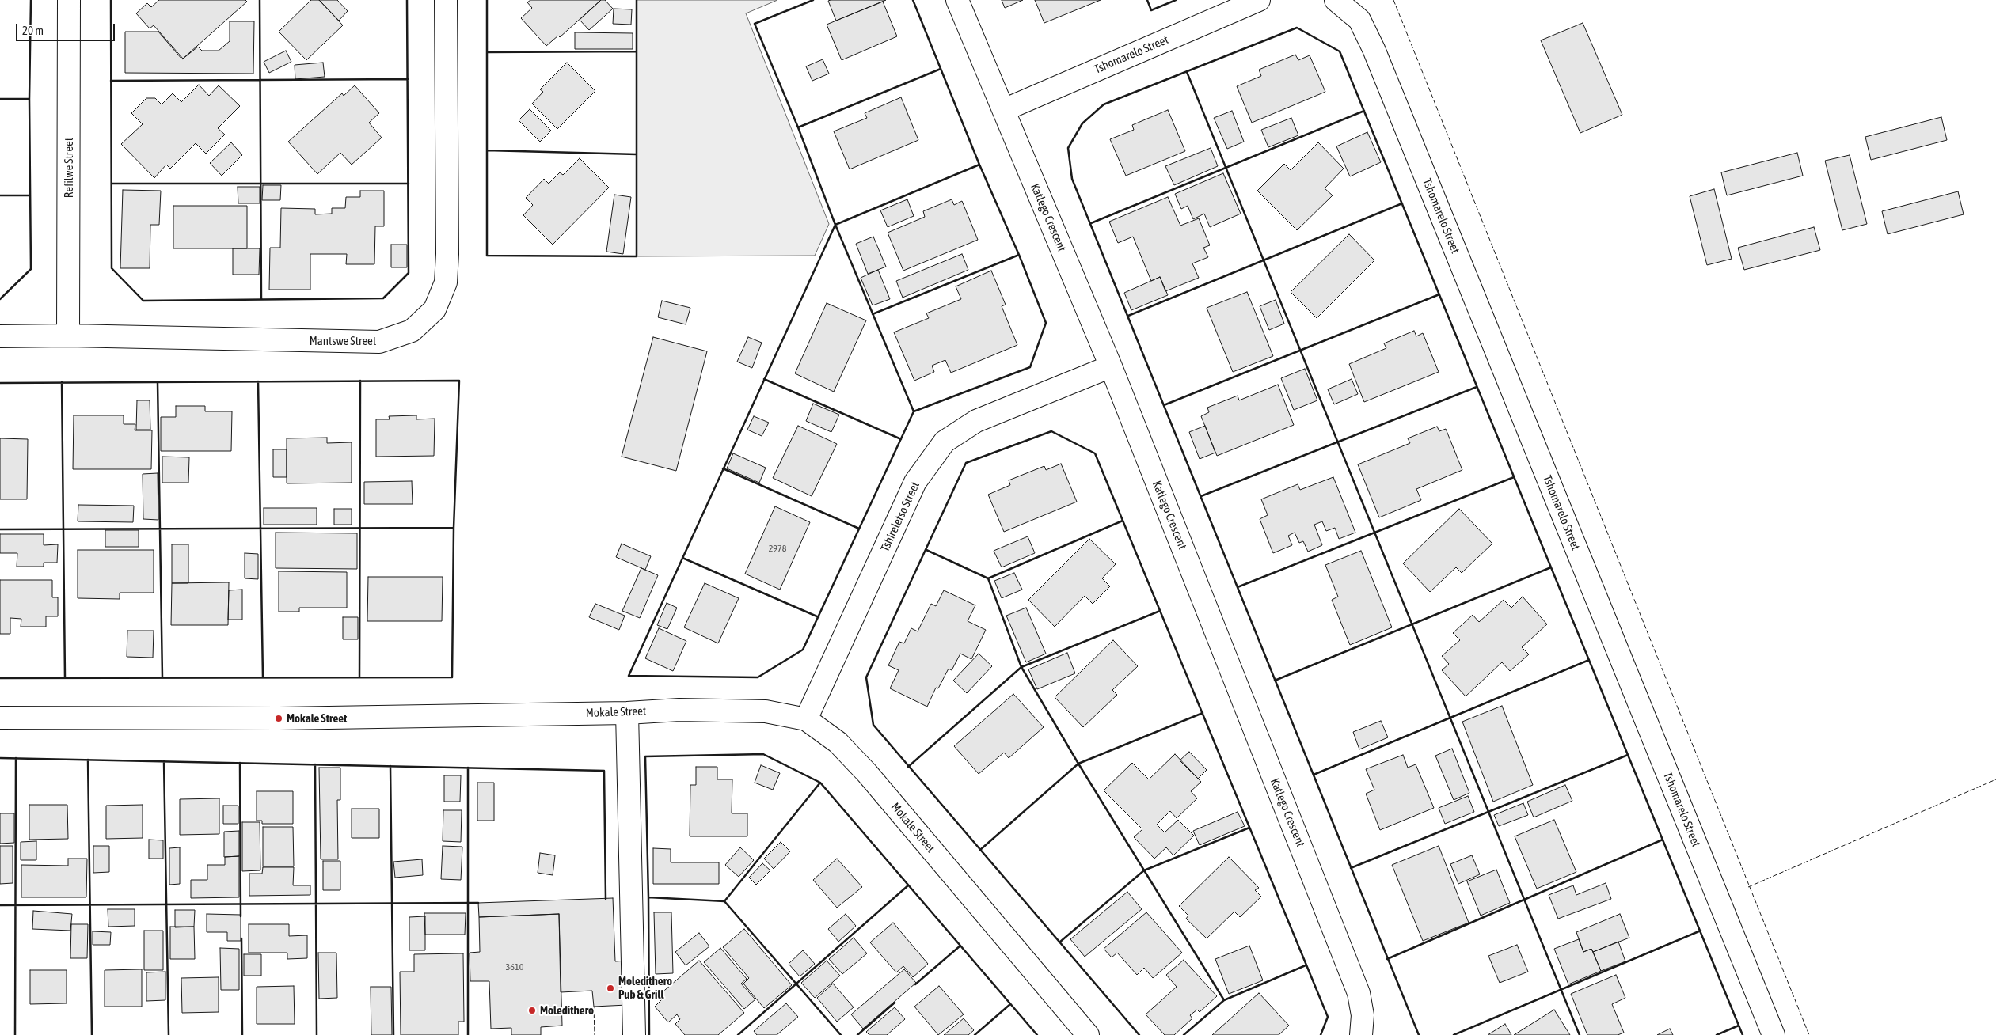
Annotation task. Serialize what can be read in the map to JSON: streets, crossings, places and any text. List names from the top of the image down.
{
  "streets": {
    "street": [
      "Tshomarelo Street",
      "Refilwe Street",
      "Katlego Crescent",
      "Mantswe Street",
      "Tshireletso Street",
      "Mokale Street"
    ]
  },
  "crossings": [
    ["Tshomarelo Street", "Katlego Crescent"],
    ["Refilwe Street", "Mantswe Street"],
    ["Katlego Crescent", "Tshireletso Street"],
    ["Tshireletso Street", "Mokale Street"]
  ],
  "places": ["Mokale Street", "Moledithero Pub & Grill", "Moledithero"],
  "house_numbers": ["2978", "3610"],
  "scale_bar": "20 m"
}
